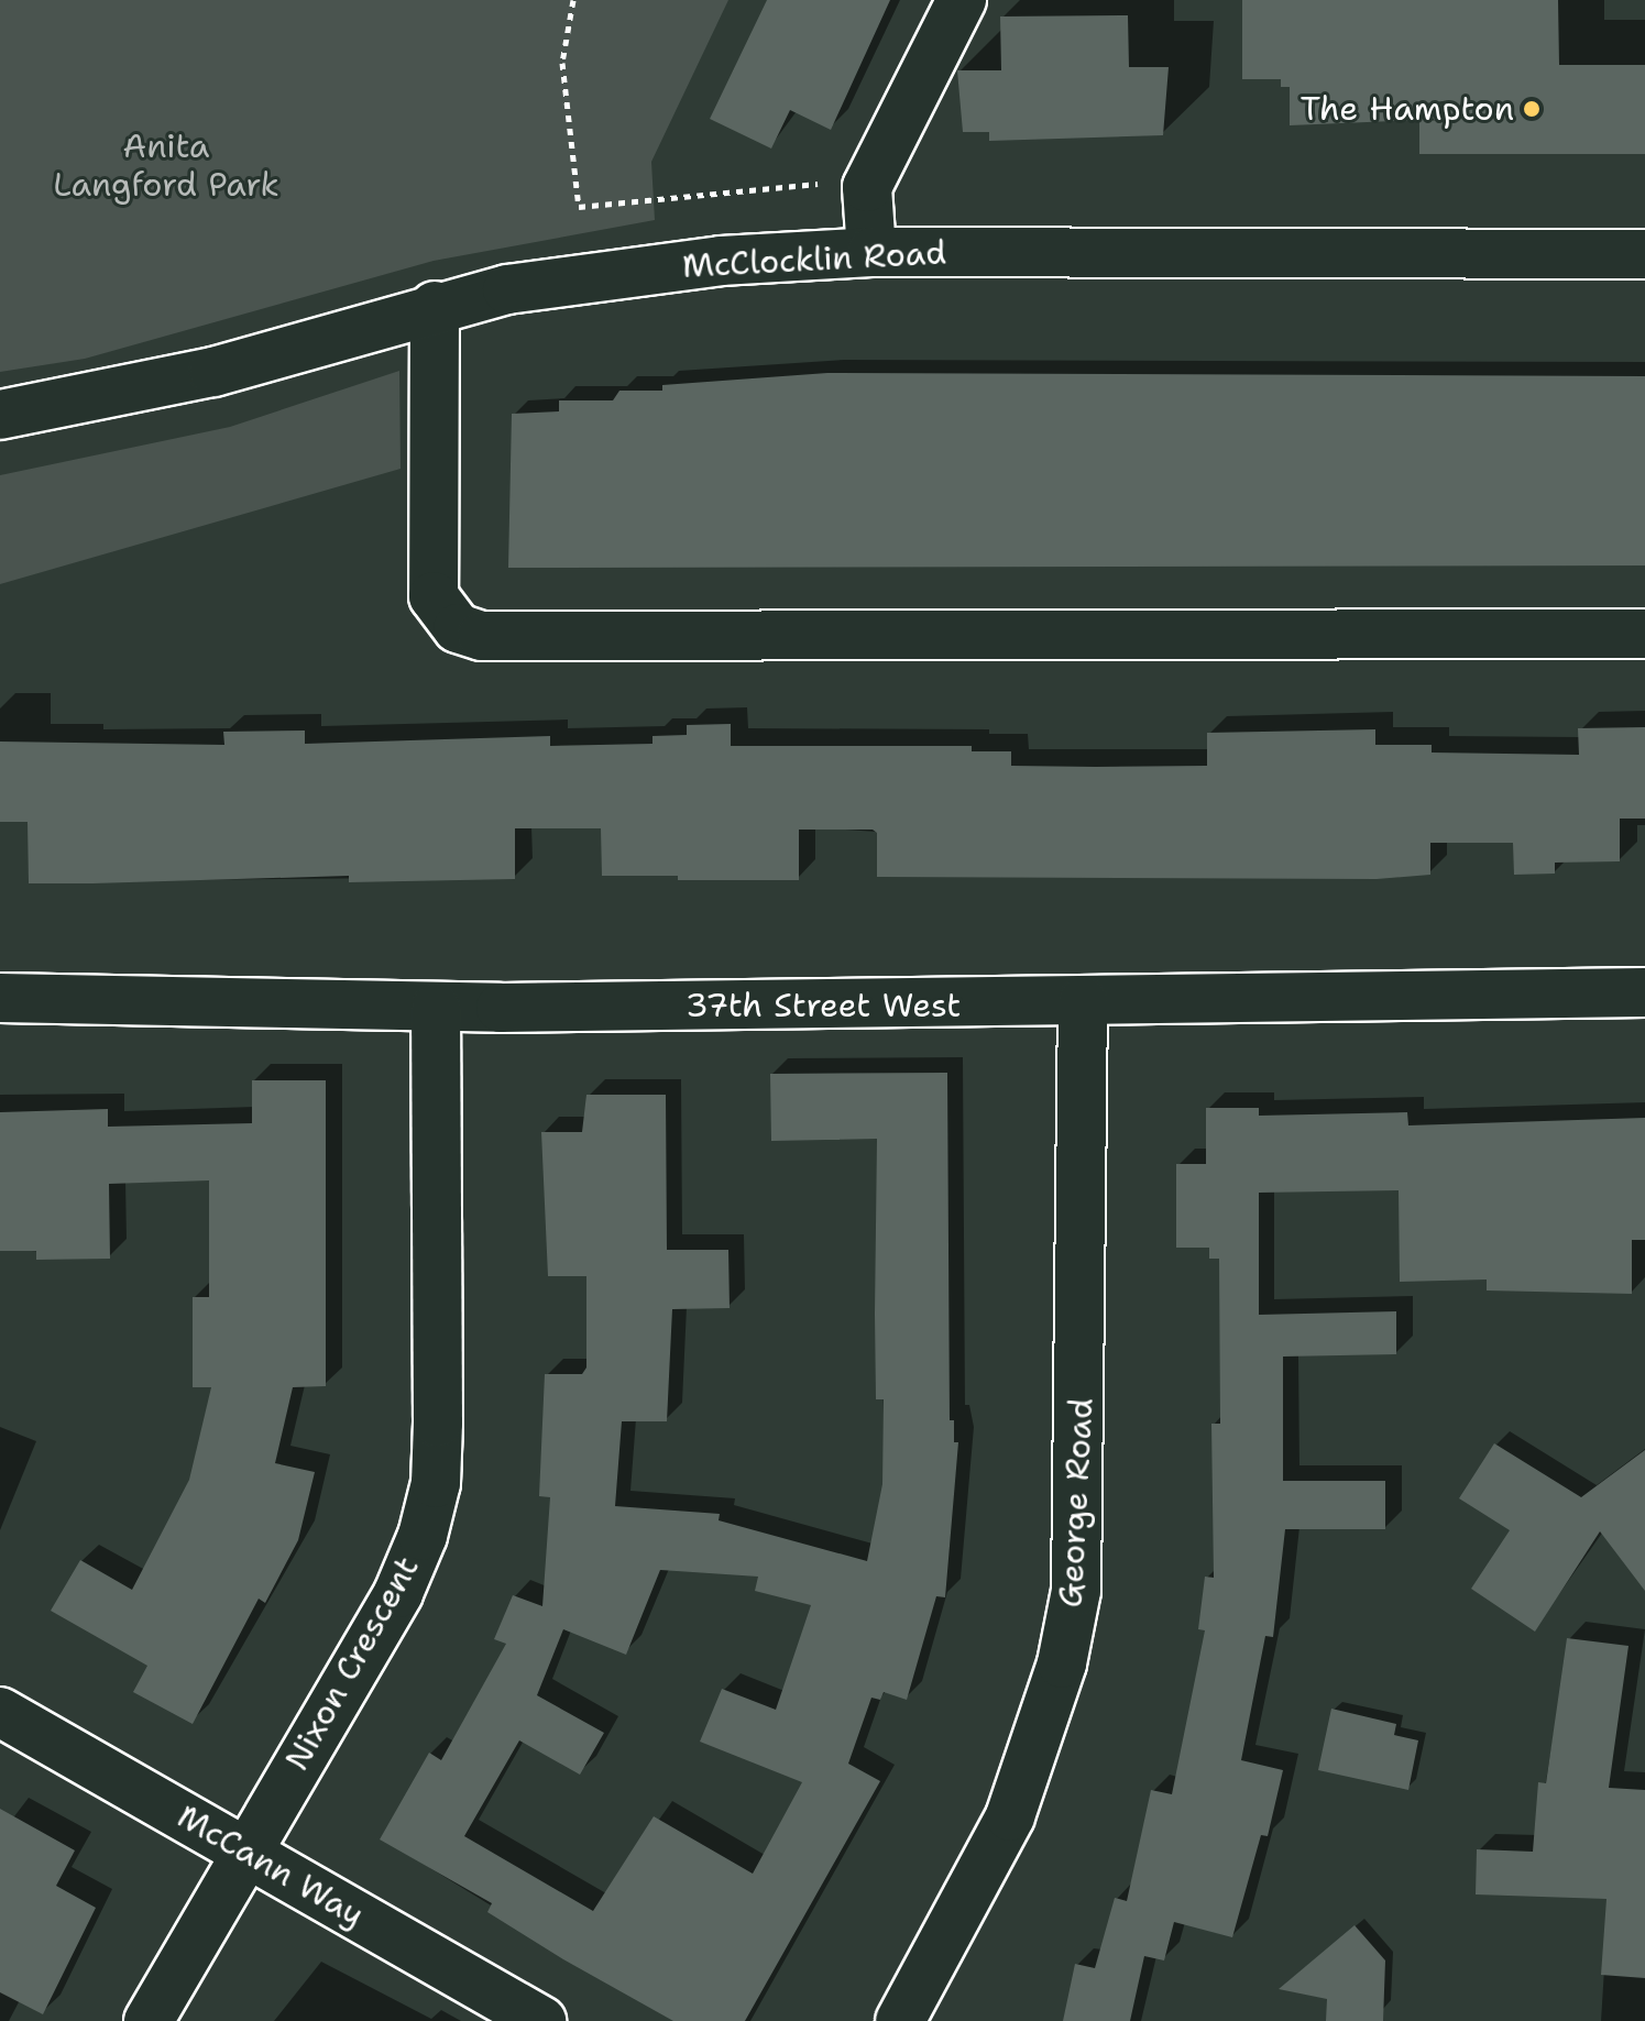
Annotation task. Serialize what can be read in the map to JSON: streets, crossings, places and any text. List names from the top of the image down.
{
  "streets": {
    "street": [
      "McClocklin Road",
      "37th Street West",
      "George Road",
      "Nixon Crescent",
      "McCann Way"
    ]
  },
  "crossings": [
    ["37th Street West", "George Road"],
    ["37th Street West", "Nixon Crescent"],
    ["Nixon Crescent", "McCann Way"]
  ],
  "parks": ["Anita Langford Park"],
  "places": ["The Hampton"]
}
